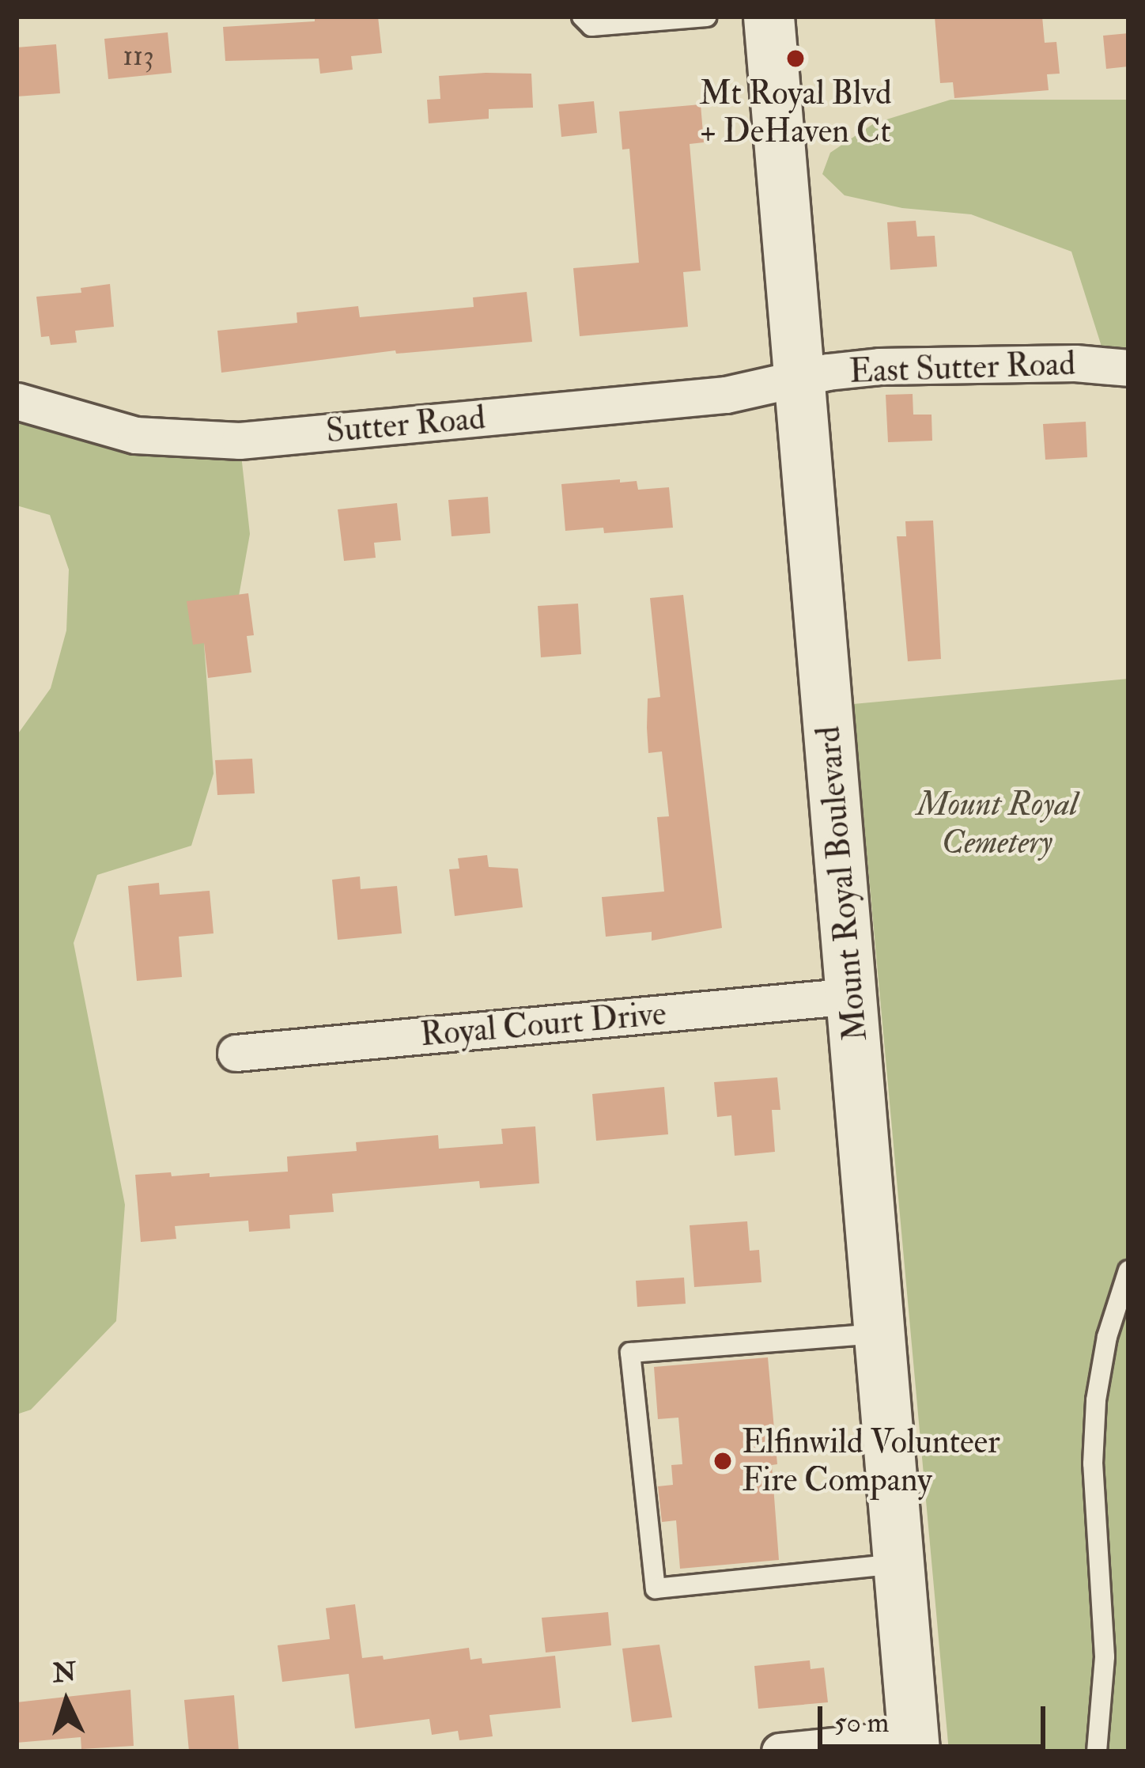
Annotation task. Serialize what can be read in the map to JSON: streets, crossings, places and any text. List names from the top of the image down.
{
  "streets": {
    "main road": ["Mount Royal Boulevard"],
    "street": ["East Sutter Road", "Sutter Road", "Royal Court Drive"]
  },
  "crossings": [
    ["East Sutter Road", "Sutter Road"],
    ["East Sutter Road", "Mount Royal Boulevard"],
    ["Sutter Road", "Mount Royal Boulevard"],
    ["Mount Royal Boulevard", "Royal Court Drive"]
  ],
  "parks": ["Mount Royal Cemetery"],
  "places": ["Mt Royal Blvd + DeHaven Ct", "Elfinwild Volunteer Fire Company"],
  "house_numbers": ["113"],
  "scale_bar": "50 m",
  "north": "top"
}
